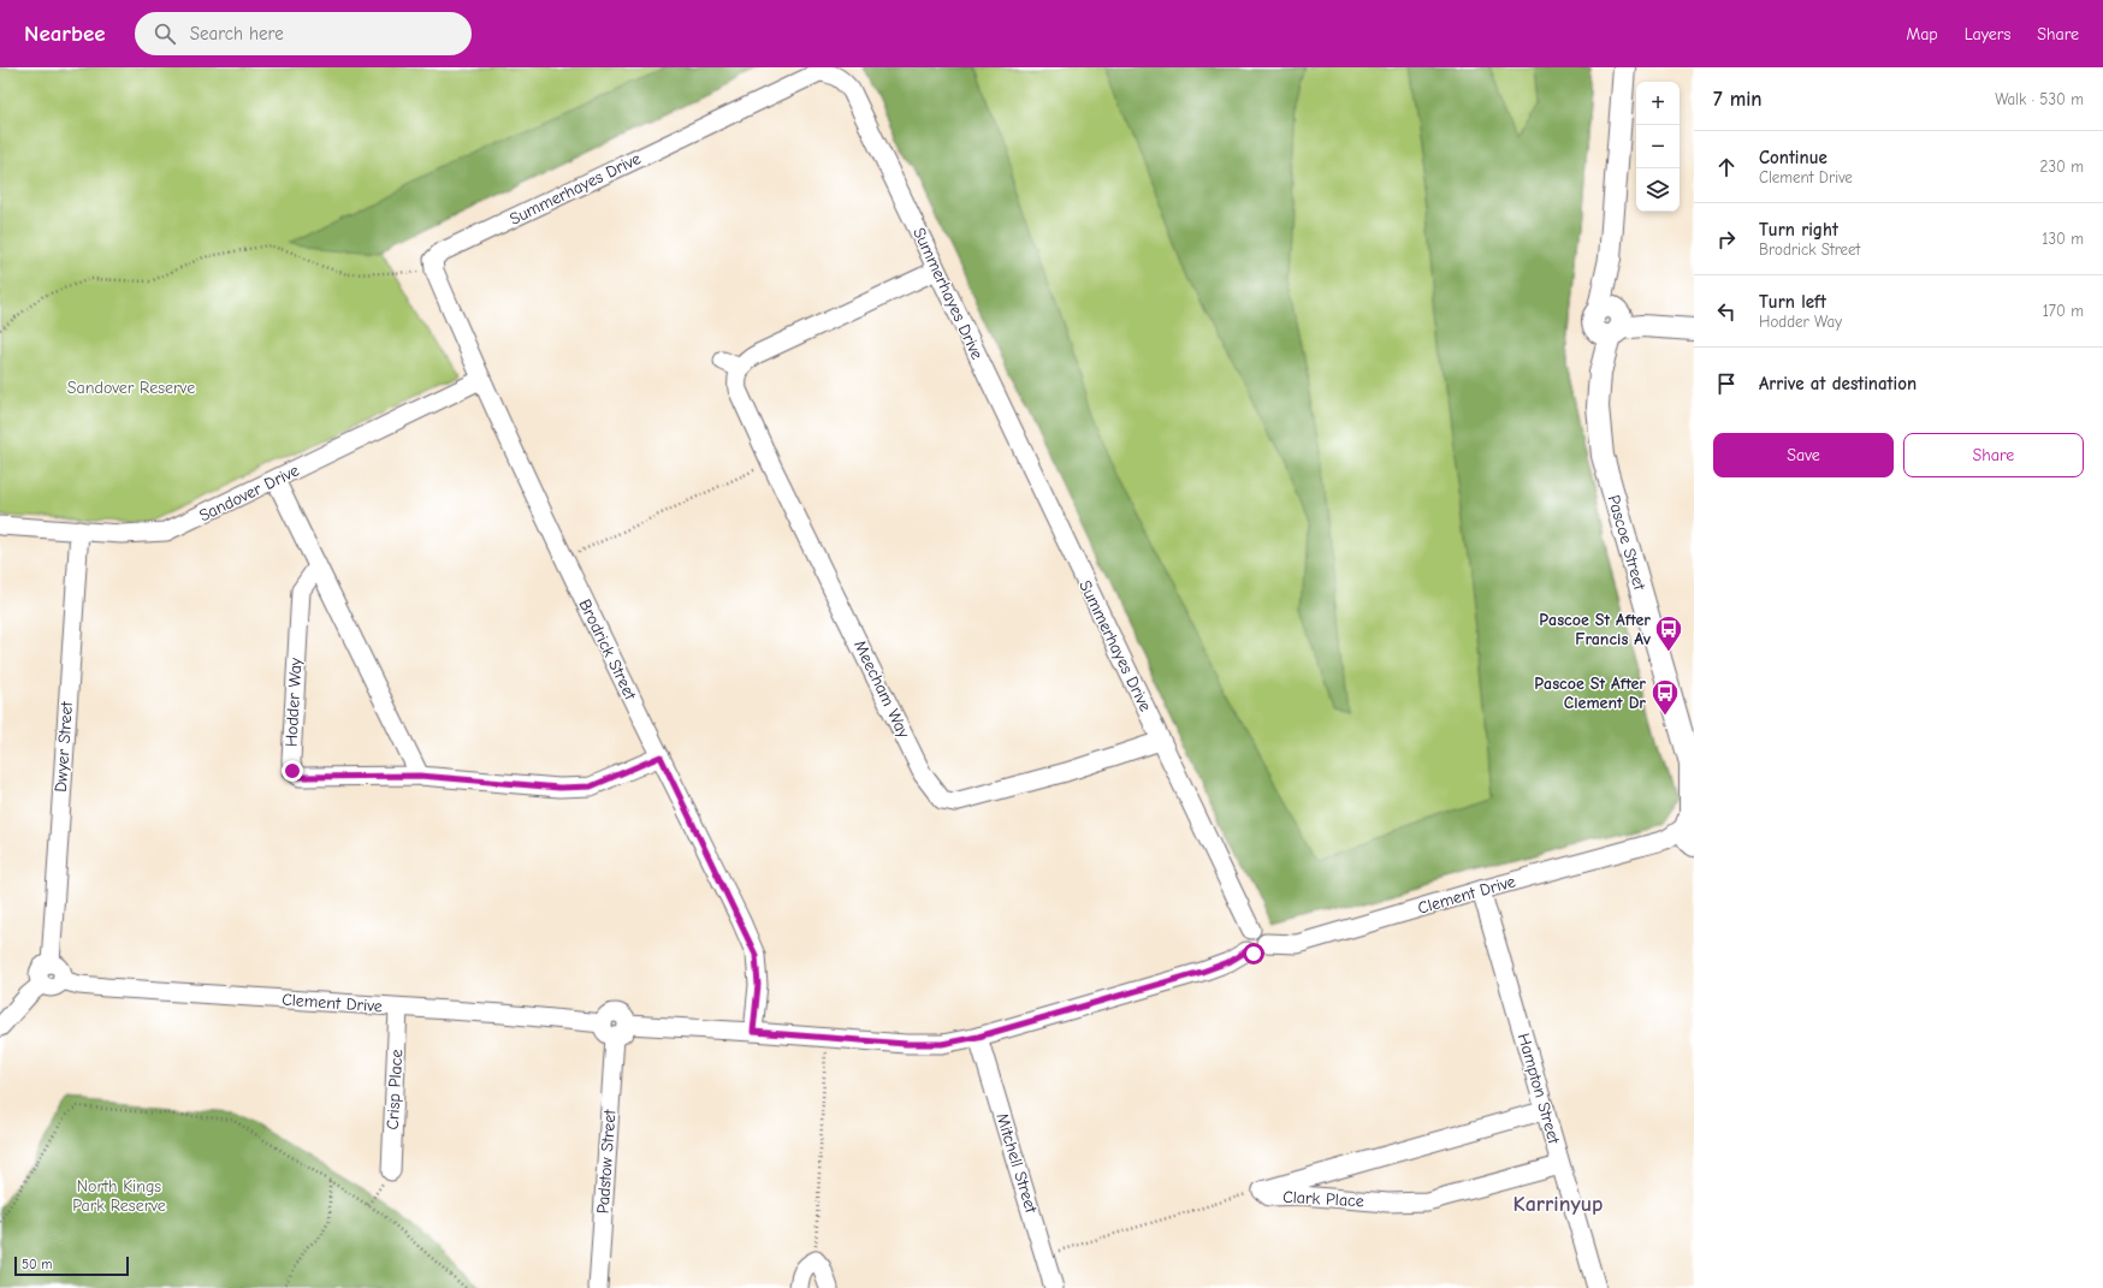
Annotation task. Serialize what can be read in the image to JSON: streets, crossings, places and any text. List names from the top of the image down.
{
  "streets": {
    "street": [
      "Summerhayes Drive",
      "Sandover Drive",
      "Pascoe Street",
      "Brodrick Street",
      "Meecham Way",
      "Hodder Way",
      "Dwyer Street",
      "Clement Drive",
      "Hampton Street",
      "Crisp Place",
      "Padstow Street",
      "Mitchell Street",
      "Clark Place"
    ]
  },
  "crossings": [
    ["Summerhayes Drive", "Brodrick Street"],
    ["Summerhayes Drive", "Meecham Way"],
    ["Summerhayes Drive", "Clement Drive"],
    ["Sandover Drive", "Brodrick Street"],
    ["Sandover Drive", "Dwyer Street"],
    ["Pascoe Street", "Clement Drive"],
    ["Brodrick Street", "Hodder Way"],
    ["Brodrick Street", "Clement Drive"],
    ["Dwyer Street", "Clement Drive"],
    ["Clement Drive", "Hampton Street"],
    ["Clement Drive", "Crisp Place"],
    ["Clement Drive", "Padstow Street"],
    ["Clement Drive", "Mitchell Street"],
    ["Hampton Street", "Clark Place"]
  ],
  "districts": ["Karrinyup"],
  "parks": ["Sandover Reserve", "North Kings Park Reserve"],
  "places": {
    "bus stop": ["Pascoe St After Francis Av", "Pascoe St After Clement Dr"]
  },
  "scale_bar": "50 m",
  "page": {
    "header": "Nearbee",
    "search": "Search here",
    "nav": ["Map", "Layers", "Share"],
    "heading": ["7 min", "Walk · 530 m"],
    "map_buttons": ["+", "−"],
    "list": [
      ["Continue", "Clement Drive", "230 m"],
      ["Turn right", "Brodrick Street", "130 m"],
      ["Turn left", "Hodder Way", "170 m"],
      "Arrive at destination"
    ],
    "buttons": ["Save", "Share"],
    "scale": "50 m"
  }
}
